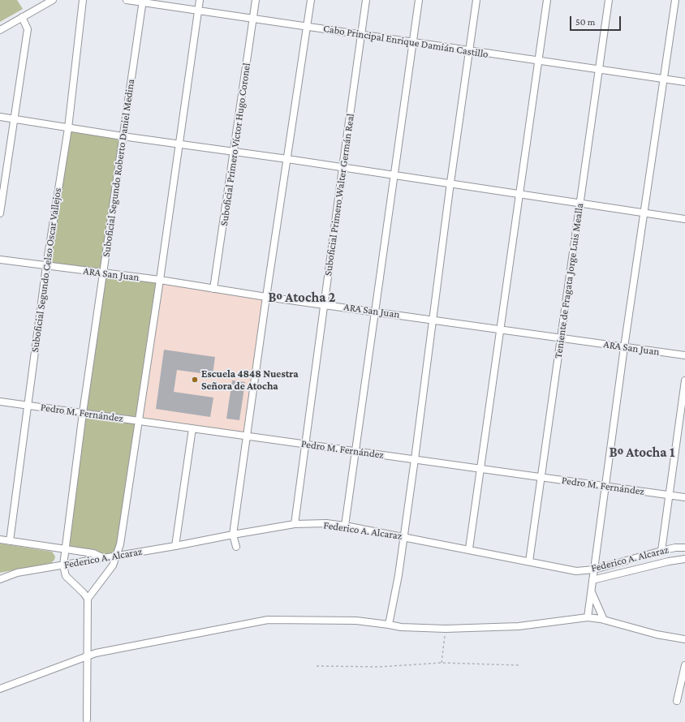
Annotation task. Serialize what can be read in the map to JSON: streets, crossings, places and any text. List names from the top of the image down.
{
  "streets": {
    "street": [
      "Cabo Principal Enrique Damián Castillo",
      "Suboficial Primero Víctor Hugo Coronel",
      "Suboficial Segundo Roberto Daniel Medina",
      "Suboficial Primero Walter Germán Real",
      "Suboficial Segundo Celso Oscar Vallejos",
      "ARA San Juan",
      "Teniente de Fragata Jorge Luis Mealla",
      "Pedro M. Fernández",
      "Federico A. Alcaraz"
    ]
  },
  "crossings": [
    ["Cabo Principal Enrique Damián Castillo", "Suboficial Primero Víctor Hugo Coronel"],
    ["Cabo Principal Enrique Damián Castillo", "Suboficial Segundo Roberto Daniel Medina"],
    ["Cabo Principal Enrique Damián Castillo", "Suboficial Primero Walter Germán Real"],
    ["Cabo Principal Enrique Damián Castillo", "Teniente de Fragata Jorge Luis Mealla"],
    ["Suboficial Primero Víctor Hugo Coronel", "ARA San Juan"],
    ["Suboficial Segundo Roberto Daniel Medina", "ARA San Juan"],
    ["Suboficial Segundo Roberto Daniel Medina", "Pedro M. Fernández"],
    ["Suboficial Segundo Roberto Daniel Medina", "Federico A. Alcaraz"],
    ["Suboficial Primero Walter Germán Real", "ARA San Juan"],
    ["Suboficial Primero Walter Germán Real", "Pedro M. Fernández"],
    ["Suboficial Primero Walter Germán Real", "Federico A. Alcaraz"],
    ["Suboficial Segundo Celso Oscar Vallejos", "ARA San Juan"],
    ["Suboficial Segundo Celso Oscar Vallejos", "Pedro M. Fernández"],
    ["ARA San Juan", "Teniente de Fragata Jorge Luis Mealla"],
    ["Teniente de Fragata Jorge Luis Mealla", "Pedro M. Fernández"],
    ["Teniente de Fragata Jorge Luis Mealla", "Federico A. Alcaraz"]
  ],
  "districts": ["Bº Atocha 2", "Bº Atocha 1"],
  "places": ["Escuela 4848 Nuestra Señora de Atocha"],
  "scale_bar": "50 m"
}
